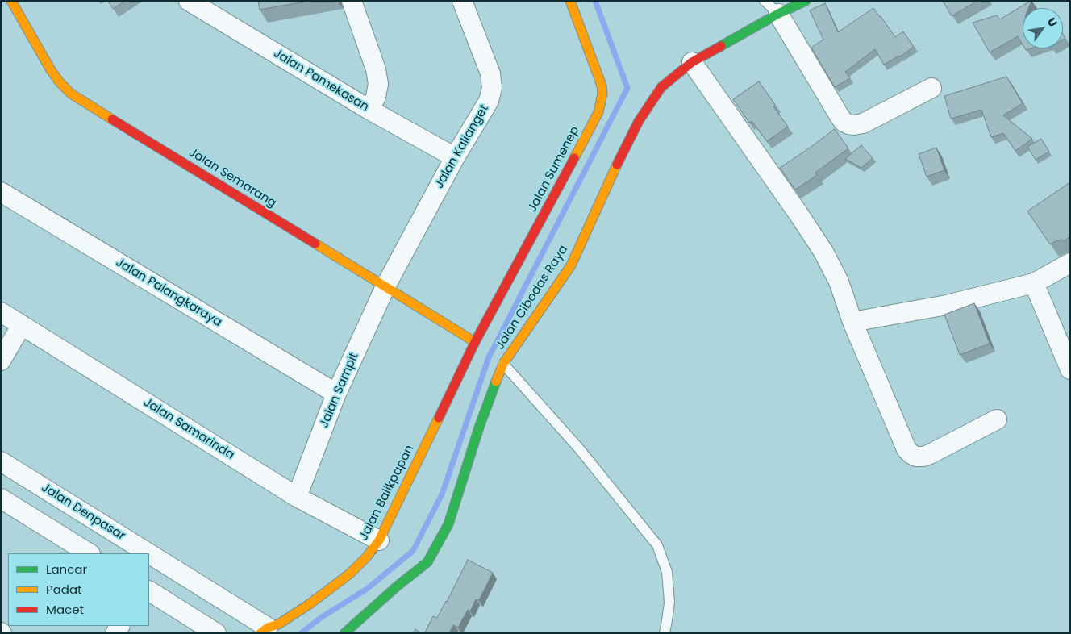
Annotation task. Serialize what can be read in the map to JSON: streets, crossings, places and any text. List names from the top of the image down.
{
  "streets": {
    "street": [
      "Jalan Pamekasan",
      "Jalan Kalianget",
      "Jalan Sumenep",
      "Jalan Semarang",
      "Jalan Palangkaraya",
      "Jalan Cibodas Raya",
      "Jalan Sampit",
      "Jalan Samarinda",
      "Jalan Balikpapan",
      "Jalan Denpasar"
    ]
  },
  "crossings": [
    ["Jalan Pamekasan", "Jalan Kalianget"],
    ["Jalan Kalianget", "Jalan Semarang"],
    ["Jalan Kalianget", "Jalan Sampit"],
    ["Jalan Sumenep", "Jalan Semarang"],
    ["Jalan Sumenep", "Jalan Balikpapan"],
    ["Jalan Semarang", "Jalan Sampit"],
    ["Jalan Semarang", "Jalan Balikpapan"],
    ["Jalan Palangkaraya", "Jalan Sampit"],
    ["Jalan Sampit", "Jalan Samarinda"],
    ["Jalan Samarinda", "Jalan Balikpapan"],
    ["Jalan Balikpapan", "Jalan Denpasar"]
  ],
  "legend": ["Lancar", "Padat", "Macet"],
  "north": "top right"
}
